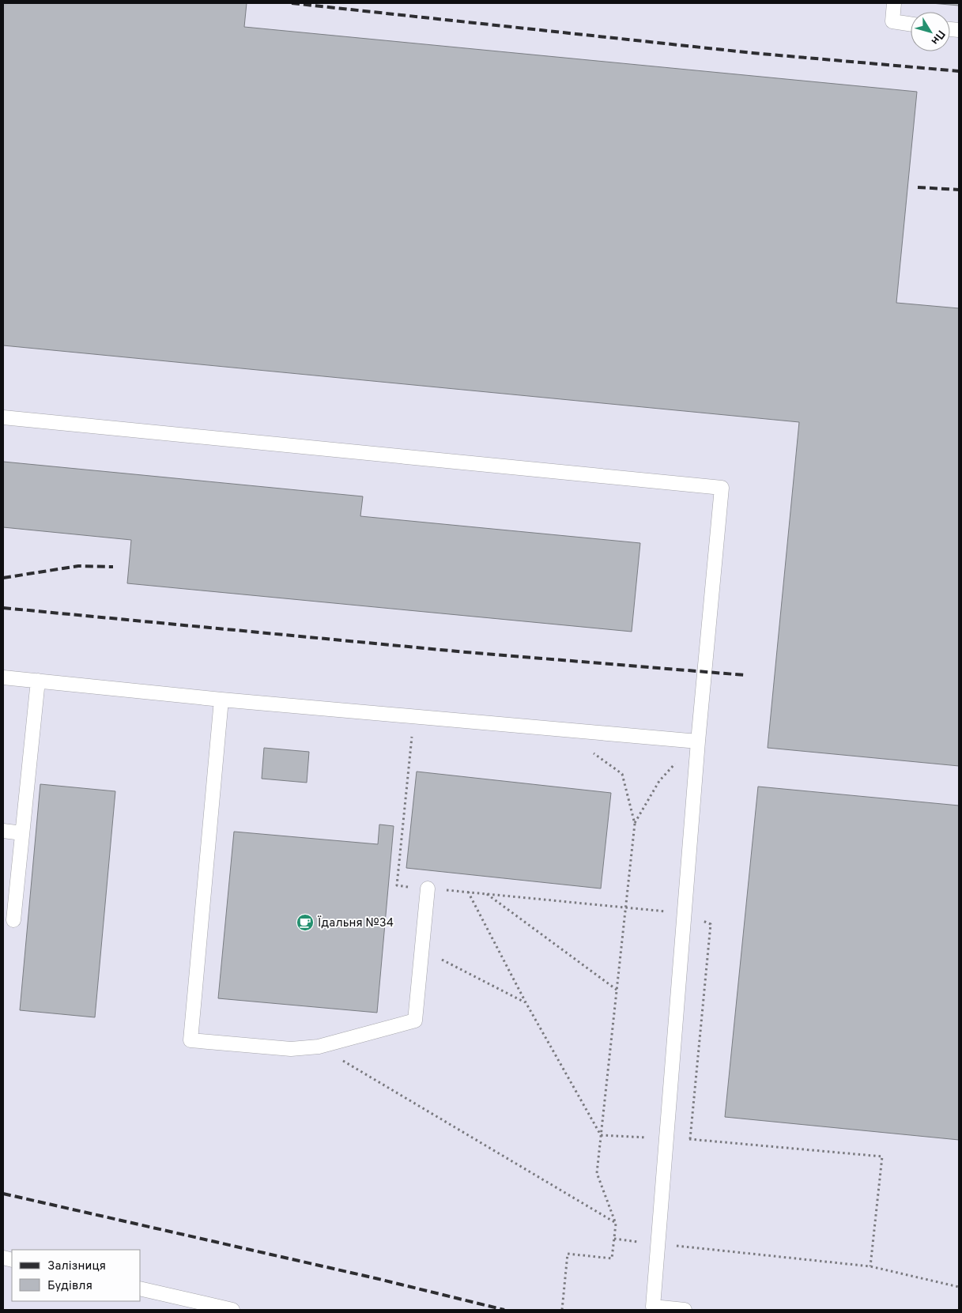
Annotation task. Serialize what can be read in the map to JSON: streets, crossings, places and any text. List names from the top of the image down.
{
  "places": {
    "cafe": ["Їдальня №34"]
  },
  "legend": ["Залізниця", "Будівля"],
  "north": "bottom right"
}
